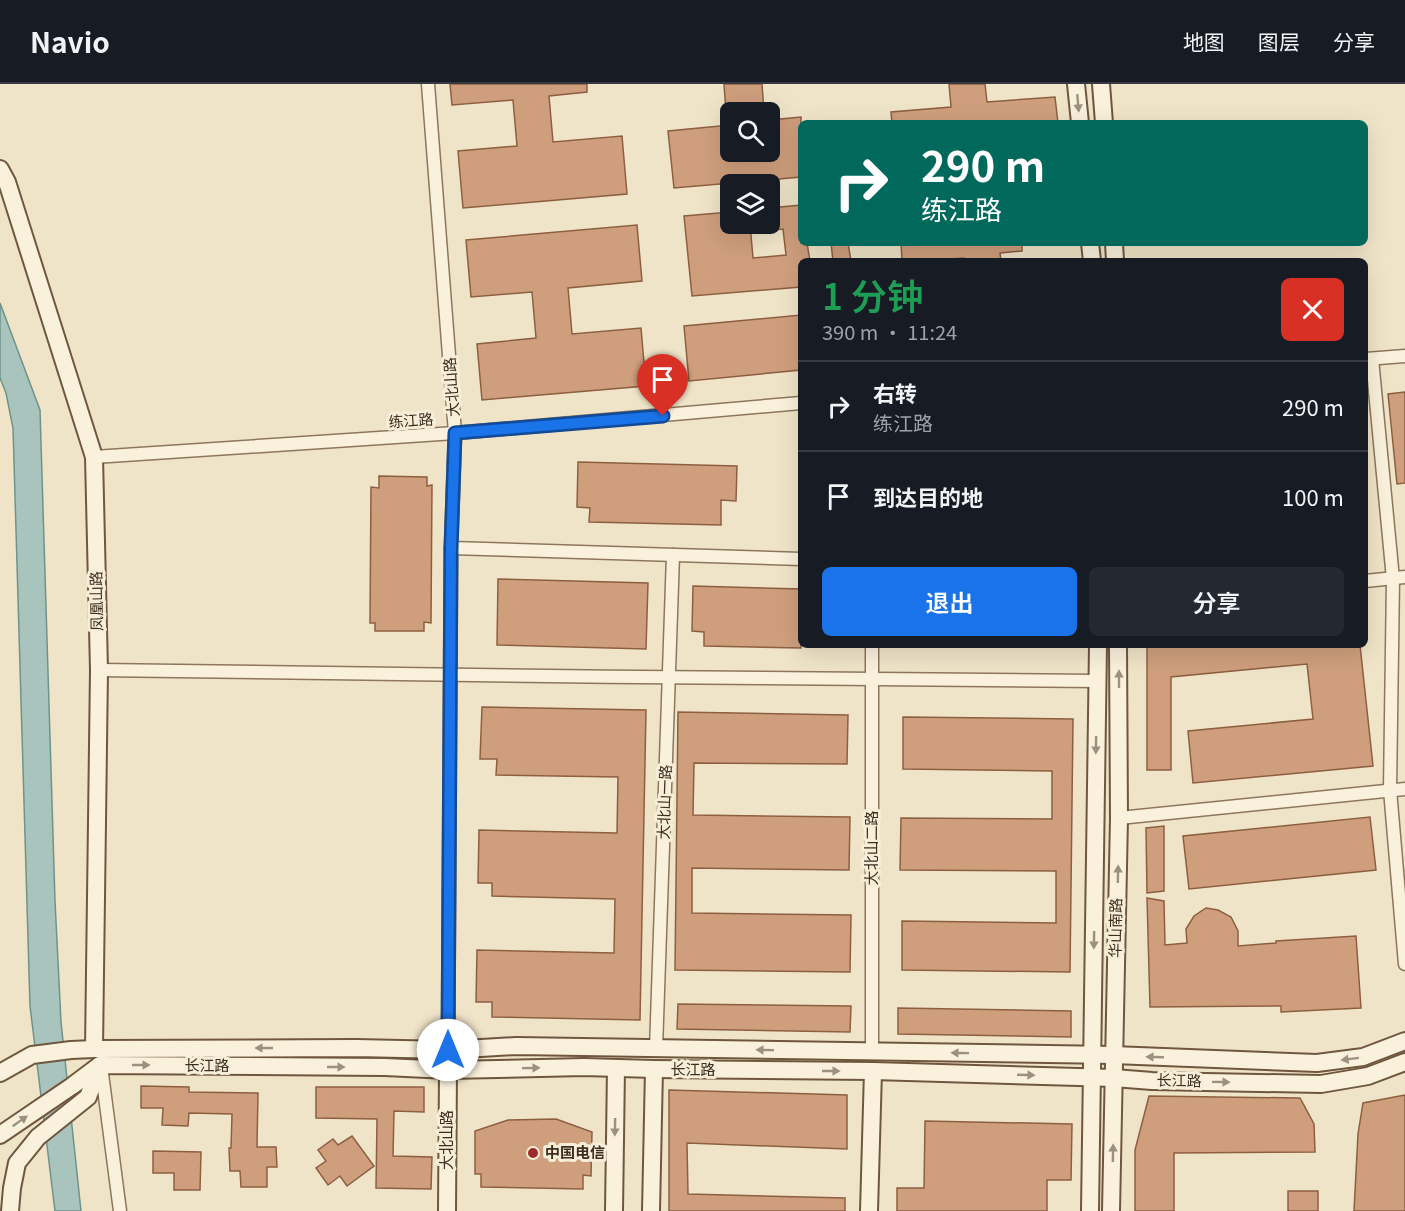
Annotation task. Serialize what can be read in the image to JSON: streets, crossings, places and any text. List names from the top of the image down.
{
  "streets": {
    "street": [
      "大北山路",
      "练江路",
      "凤凰山路",
      "大北山一路",
      "大北山二路",
      "华山南路",
      "长江路"
    ]
  },
  "crossings": [
    ["大北山路", "练江路"],
    ["大北山路", "长江路"],
    ["练江路", "凤凰山路"],
    ["凤凰山路", "长江路"],
    ["大北山一路", "长江路"],
    ["大北山二路", "长江路"],
    ["华山南路", "长江路"]
  ],
  "places": ["中国电信"],
  "page": {
    "header": "Navio",
    "nav": ["地图", "图层", "分享"],
    "turn": ["290 m", "练江路"],
    "heading": ["1 分钟", "390 m · 11:24"],
    "list": [
      {
        "name": "右转",
        "note": "练江路",
        "value": "290 m"
      },
      {
        "name": "到达目的地",
        "value": "100 m"
      }
    ],
    "buttons": ["退出", "分享"]
  }
}
